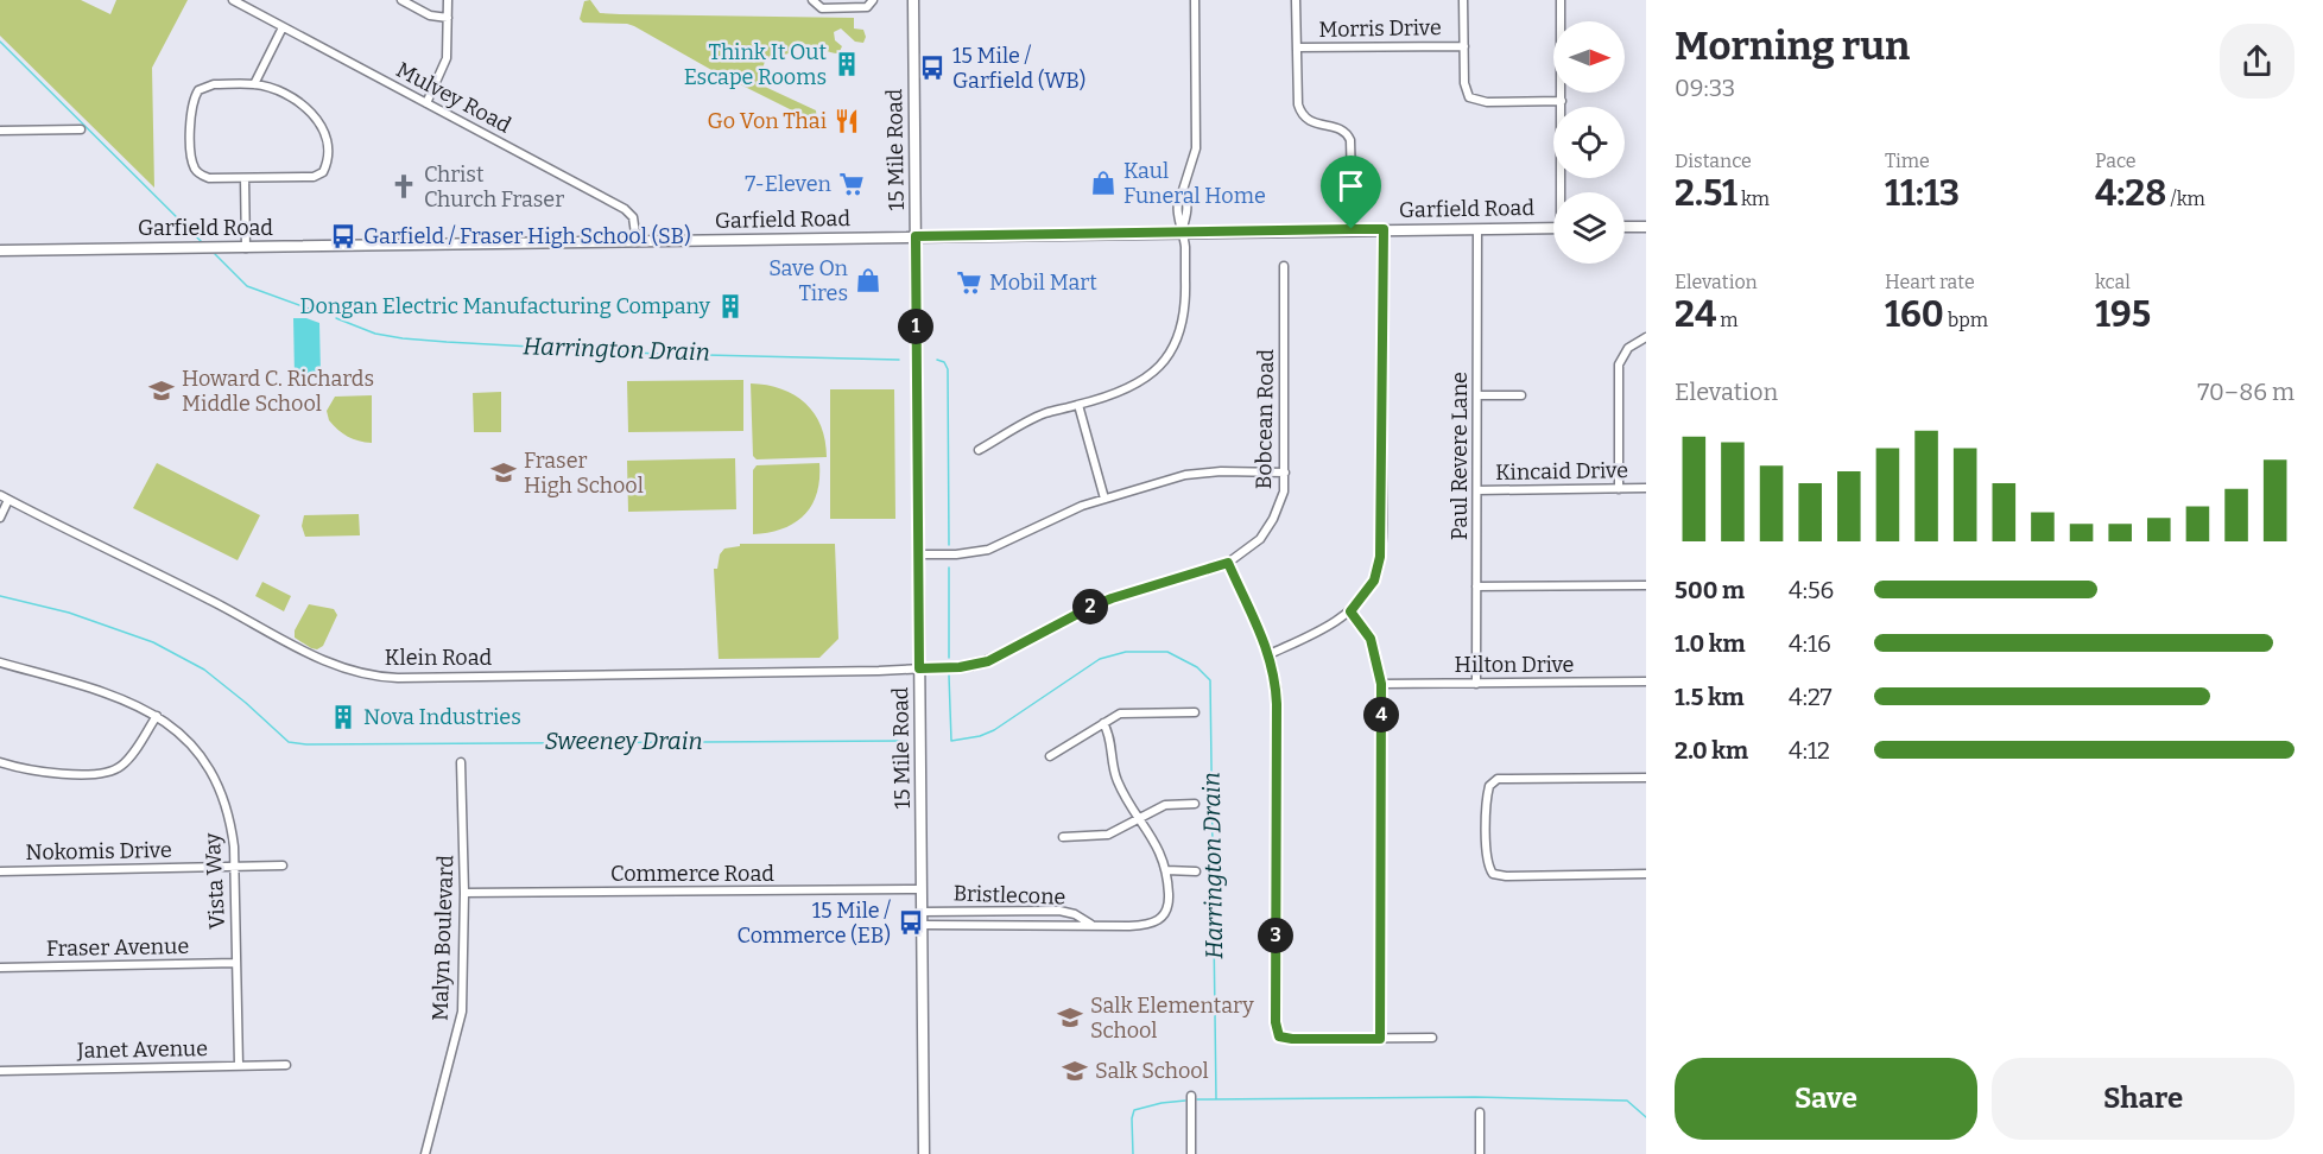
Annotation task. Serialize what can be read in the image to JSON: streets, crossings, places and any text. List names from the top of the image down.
{
  "streets": {
    "main road": ["15 Mile Road", "Garfield Road"],
    "street": [
      "Morris Drive",
      "Mulvey Road",
      "Bobcean Road",
      "Paul Revere Lane",
      "Kincaid Drive",
      "Klein Road",
      "Hilton Drive",
      "Nokomis Drive",
      "Commerce Road",
      "Vista Way",
      "Bristlecone",
      "Malyn Boulevard",
      "Fraser Avenue",
      "Janet Avenue"
    ]
  },
  "crossings": [
    ["Mulvey Road", "Garfield Road"],
    ["15 Mile Road", "Garfield Road"],
    ["15 Mile Road", "Bobcean Road"],
    ["15 Mile Road", "Klein Road"],
    ["15 Mile Road", "Commerce Road"],
    ["15 Mile Road", "Bristlecone"],
    ["Garfield Road", "Paul Revere Lane"],
    ["Bobcean Road", "Klein Road"],
    ["Paul Revere Lane", "Kincaid Drive"],
    ["Paul Revere Lane", "Hilton Drive"],
    ["Nokomis Drive", "Vista Way"],
    ["Commerce Road", "Malyn Boulevard"],
    ["Vista Way", "Fraser Avenue"],
    ["Vista Way", "Janet Avenue"]
  ],
  "water": ["Harrington Drain", "Sweeney Drain"],
  "places": {
    "building": ["Think It Out Escape Rooms", "Dongan Electric Manufacturing Company", "Nova Industries"],
    "bus stop": ["15 Mile / Garfield (WB)", "Garfield / Fraser High School (SB)", "15 Mile / Commerce (EB)"],
    "restaurant": ["Go Von Thai"],
    "shop": ["Kaul Funeral Home", "Save On Tires"],
    "supermarket": ["7-Eleven", "Mobil Mart"],
    "church": ["Christ Church Fraser"],
    "school or university": [
      "Howard C. Richards Middle School",
      "Fraser High School",
      "Salk Elementary School",
      "Salk School"
    ]
  },
  "north": "right",
  "page": {
    "heading": ["Morning run", "09:33"],
    "stats": [
      ["Distance", "2.51 km"],
      ["Time", "11:13"],
      ["Pace", "4:28 /km"],
      ["Elevation", "24 m"],
      ["Heart rate", "160 bpm"],
      ["kcal", "195"]
    ],
    "pins": [
      "1",
      "2",
      "4",
      "3"
    ],
    "chart": ["Elevation", "70–86 m"],
    "list": [
      {
        "name": "500 m",
        "note": "4:56"
      },
      {
        "name": "1.0 km",
        "note": "4:16"
      },
      {
        "name": "1.5 km",
        "note": "4:27"
      },
      {
        "name": "2.0 km",
        "note": "4:12"
      }
    ],
    "buttons": ["Save", "Share"]
  }
}
